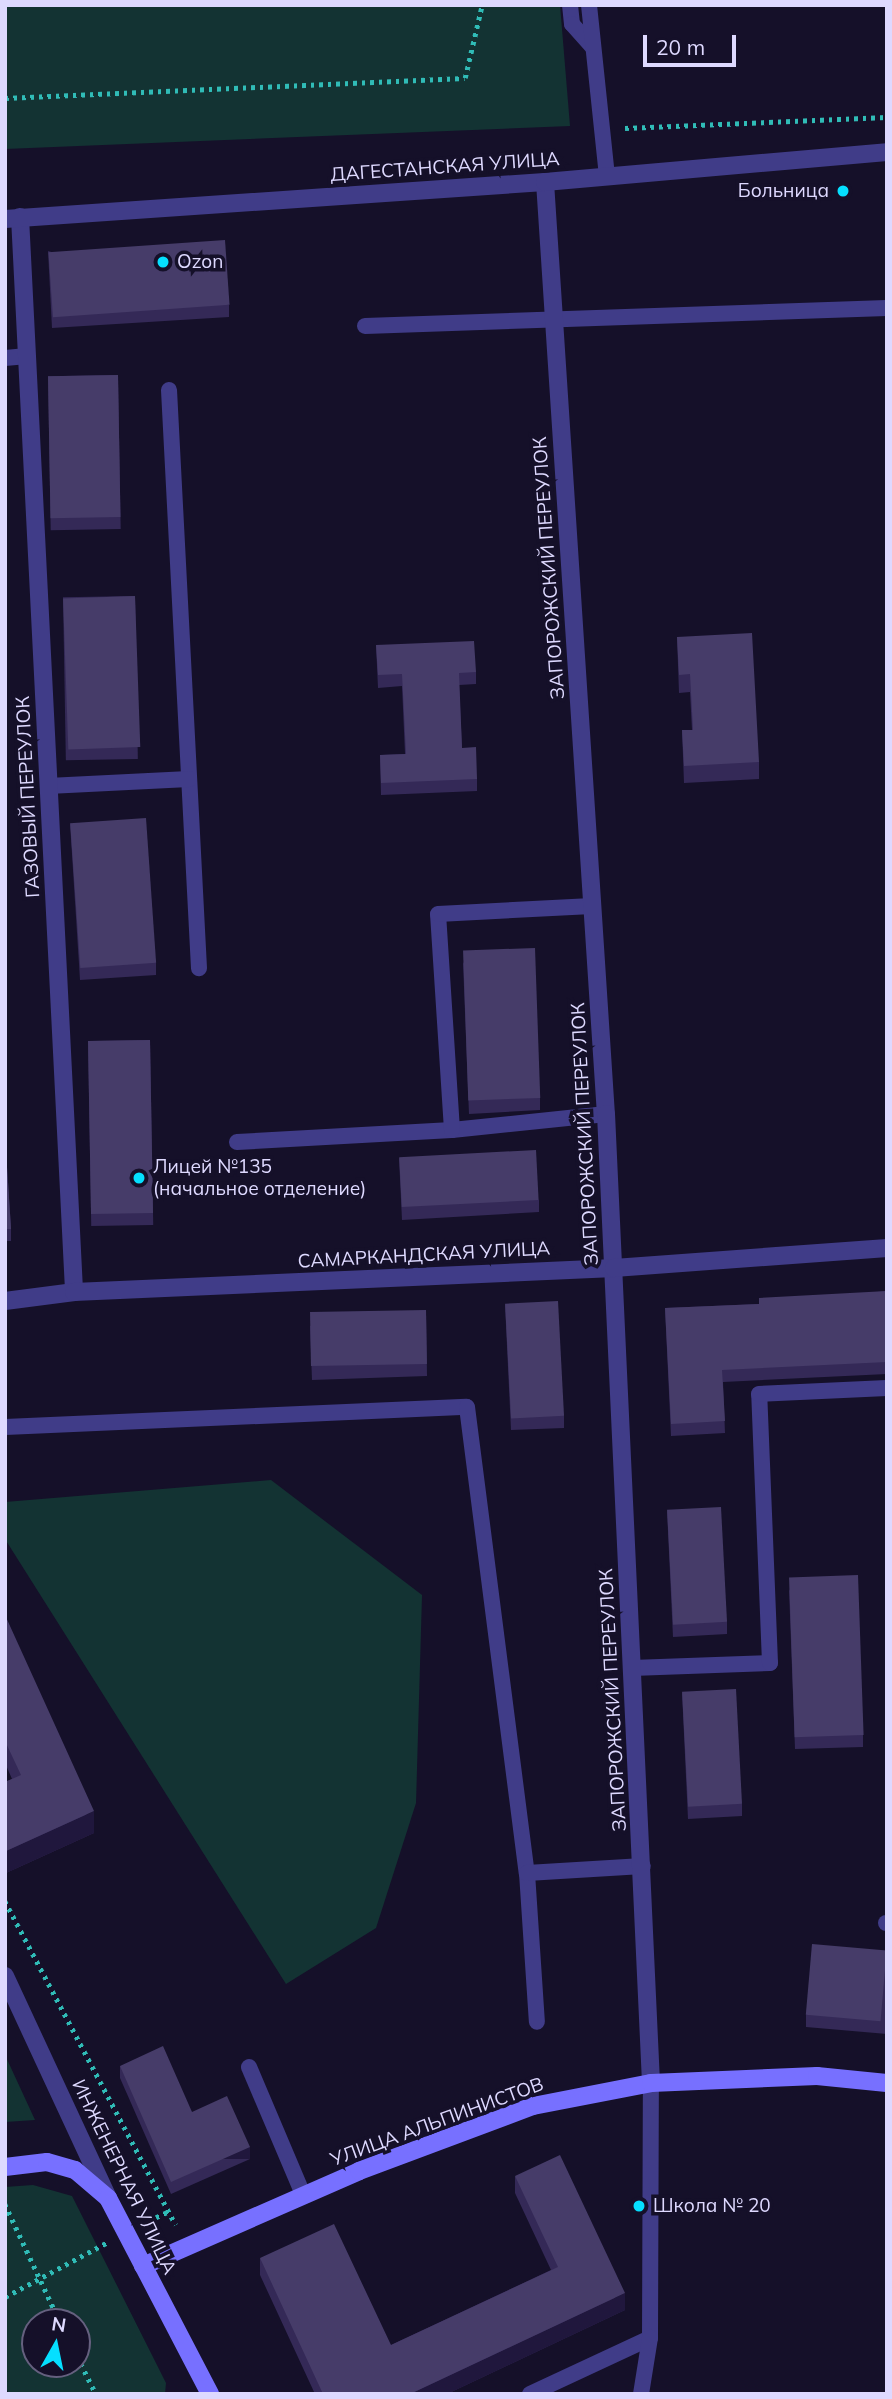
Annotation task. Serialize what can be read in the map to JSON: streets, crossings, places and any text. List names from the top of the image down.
{
  "streets": {
    "main road": ["УЛИЦА АЛЬПИНИСТОВ", "ИНЖЕНЕРНАЯ УЛИЦА"],
    "street": [
      "ДАГЕСТАНСКАЯ УЛИЦА",
      "ЗАПОРОЖСКИЙ ПЕРЕУЛОК",
      "ГАЗОВЫЙ ПЕРЕУЛОК",
      "САМАРКАНДСКАЯ УЛИЦА"
    ]
  },
  "crossings": [
    ["ДАГЕСТАНСКАЯ УЛИЦА", "ЗАПОРОЖСКИЙ ПЕРЕУЛОК"],
    ["ДАГЕСТАНСКАЯ УЛИЦА", "ГАЗОВЫЙ ПЕРЕУЛОК"],
    ["ЗАПОРОЖСКИЙ ПЕРЕУЛОК", "САМАРКАНДСКАЯ УЛИЦА"],
    ["ЗАПОРОЖСКИЙ ПЕРЕУЛОК", "УЛИЦА АЛЬПИНИСТОВ"],
    ["ГАЗОВЫЙ ПЕРЕУЛОК", "САМАРКАНДСКАЯ УЛИЦА"],
    ["УЛИЦА АЛЬПИНИСТОВ", "ИНЖЕНЕРНАЯ УЛИЦА"]
  ],
  "places": [
    "Больница",
    "Ozon",
    "Лицей №135 (начальное отделение)",
    "Школа № 20"
  ],
  "scale_bar": "20 m",
  "north": "top"
}
